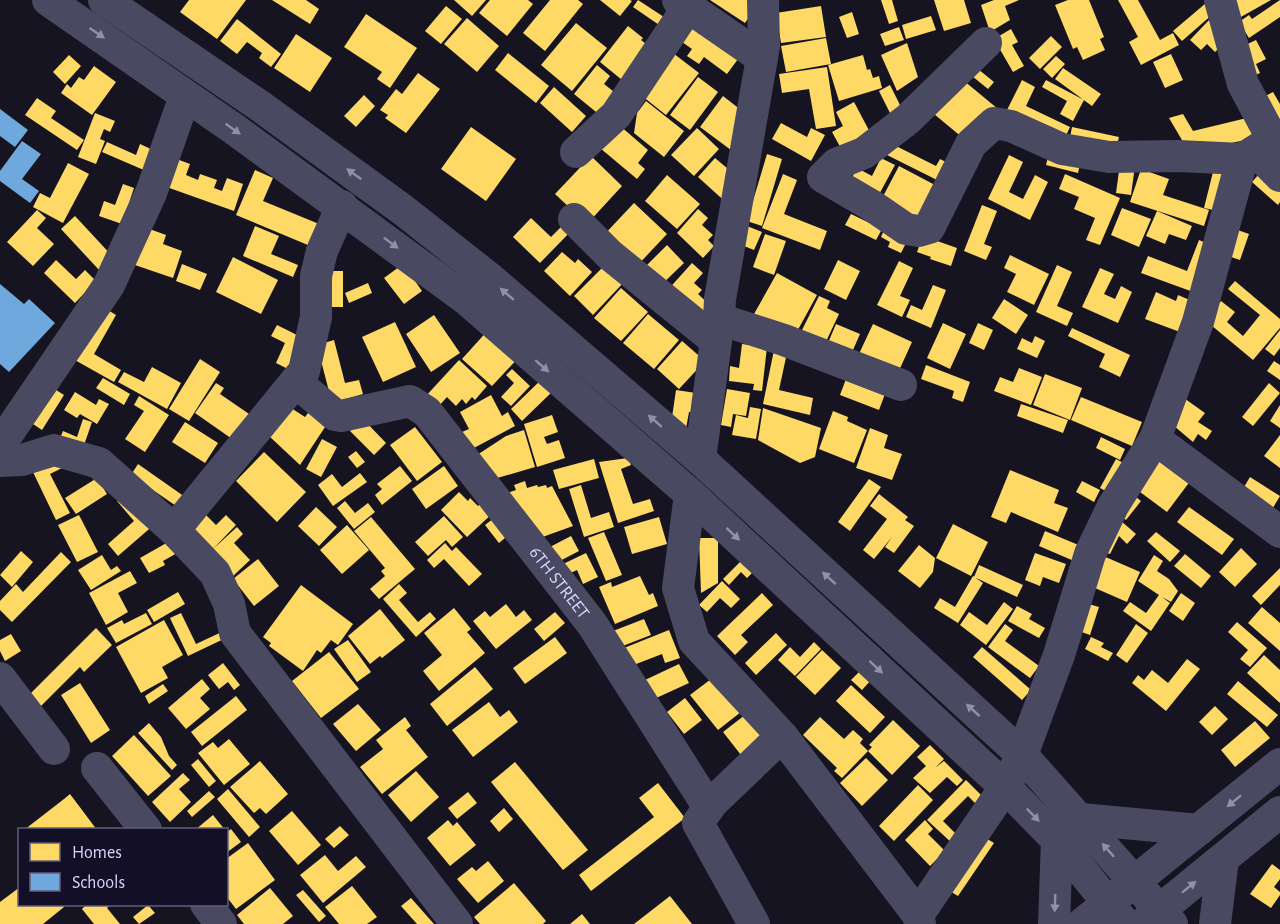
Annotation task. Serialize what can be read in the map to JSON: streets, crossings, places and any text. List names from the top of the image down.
{
  "streets": {
    "street": ["6TH STREET"]
  },
  "legend": ["Homes", "Schools"]
}
